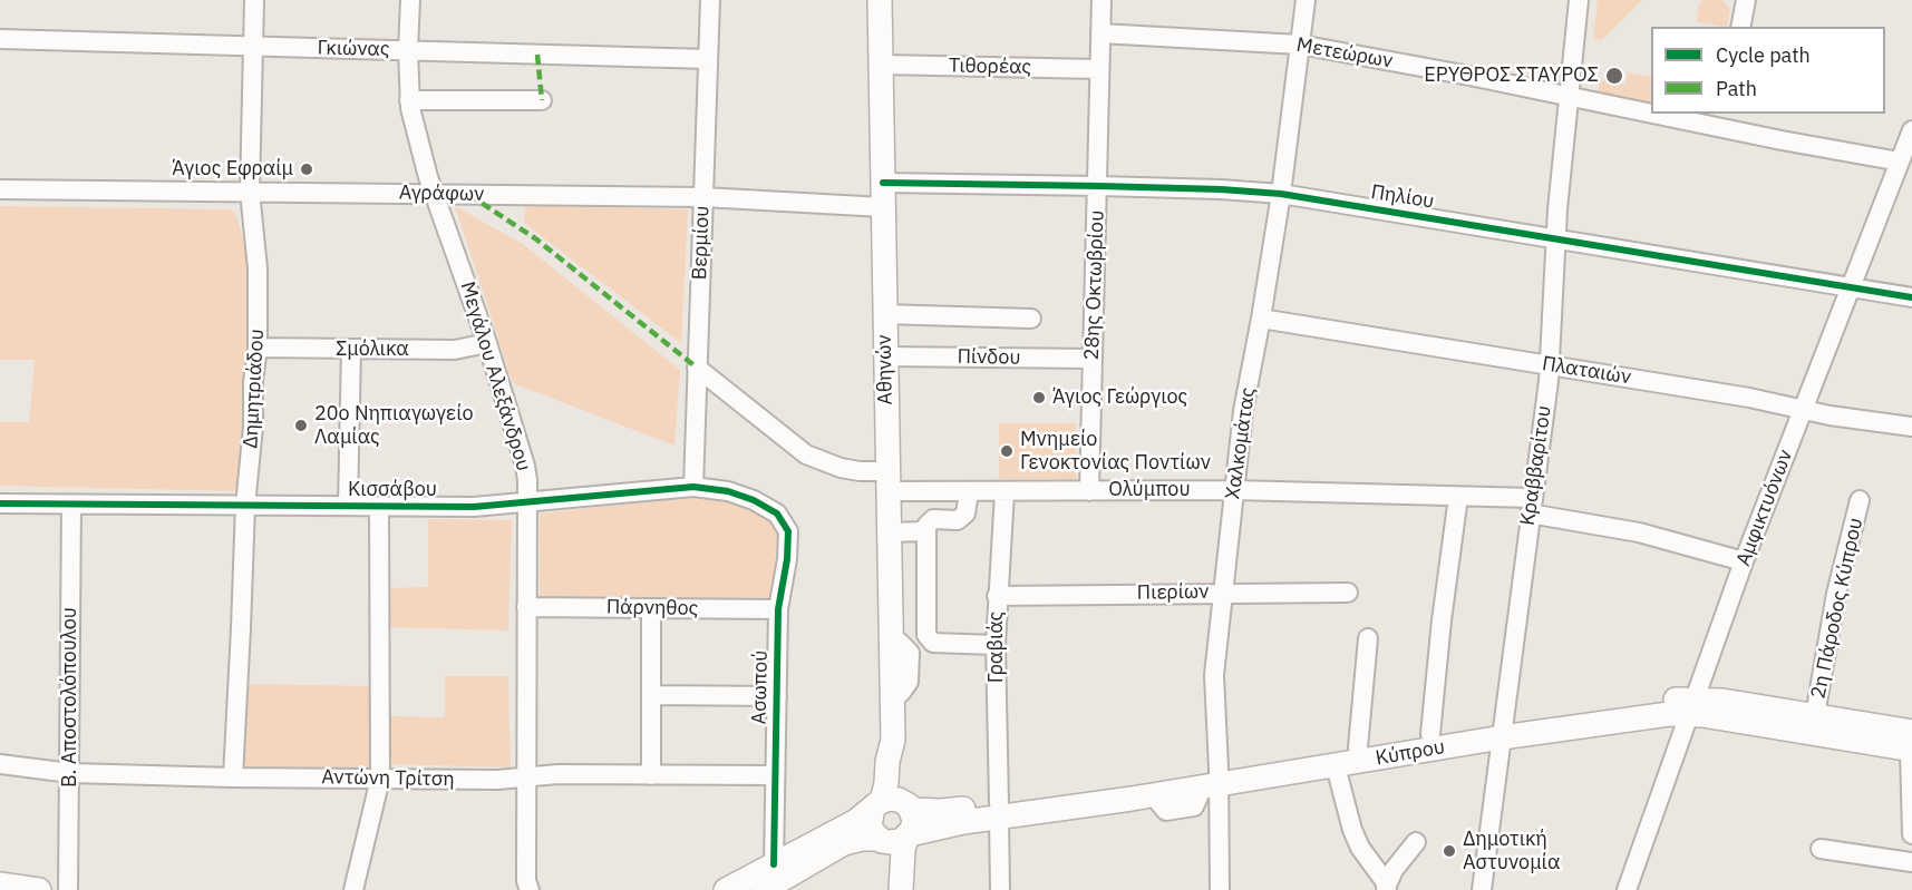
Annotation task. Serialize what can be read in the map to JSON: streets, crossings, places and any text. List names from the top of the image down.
{
  "streets": {
    "main road": ["Αθηνών", "Κύπρου"],
    "street": [
      "Γκιώνας",
      "Μετεώρων",
      "Τιθορέας",
      "Αγράφων",
      "Πηλίου",
      "Βερμίου",
      "28ης Οκτωβρίου",
      "Σμόλικα",
      "Πίνδου",
      "Πλαταιών",
      "Μεγάλου Αλεξάνδρου",
      "Δημητριάδου",
      "Χαλκομάτας",
      "Κραββαρίτου",
      "Κισσάβου",
      "Ολύμπου",
      "Αμφικτυόνων",
      "Πιερίων",
      "Πάρνηθος",
      "2η Πάροδος Κύπρου",
      "Γραβιάς",
      "Ασωπού",
      "Β. Αποστολόπουλου",
      "Αντώνη Τρίτση"
    ]
  },
  "crossings": [
    ["Γκιώνας", "Βερμίου"],
    ["Γκιώνας", "Μεγάλου Αλεξάνδρου"],
    ["Γκιώνας", "Δημητριάδου"],
    ["Μετεώρων", "28ης Οκτωβρίου"],
    ["Μετεώρων", "Χαλκομάτας"],
    ["Μετεώρων", "Κραββαρίτου"],
    ["Μετεώρων", "Αμφικτυόνων"],
    ["Τιθορέας", "28ης Οκτωβρίου"],
    ["Τιθορέας", "Αθηνών"],
    ["Αγράφων", "Βερμίου"],
    ["Αγράφων", "Αθηνών"],
    ["Αγράφων", "Μεγάλου Αλεξάνδρου"],
    ["Αγράφων", "Δημητριάδου"],
    ["Πηλίου", "28ης Οκτωβρίου"],
    ["Πηλίου", "Αθηνών"],
    ["Πηλίου", "Χαλκομάτας"],
    ["Πηλίου", "Κραββαρίτου"],
    ["Πηλίου", "Αμφικτυόνων"],
    ["Βερμίου", "Κισσάβου"],
    ["28ης Οκτωβρίου", "Πίνδου"],
    ["28ης Οκτωβρίου", "Ολύμπου"],
    ["Σμόλικα", "Μεγάλου Αλεξάνδρου"],
    ["Σμόλικα", "Δημητριάδου"],
    ["Πίνδου", "Αθηνών"],
    ["Αθηνών", "Ολύμπου"],
    ["Αθηνών", "Κύπρου"],
    ["Πλαταιών", "Χαλκομάτας"],
    ["Πλαταιών", "Κραββαρίτου"],
    ["Πλαταιών", "Αμφικτυόνων"],
    ["Μεγάλου Αλεξάνδρου", "Κισσάβου"],
    ["Μεγάλου Αλεξάνδρου", "Πάρνηθος"],
    ["Μεγάλου Αλεξάνδρου", "Αντώνη Τρίτση"],
    ["Δημητριάδου", "Κισσάβου"],
    ["Δημητριάδου", "Αντώνη Τρίτση"],
    ["Χαλκομάτας", "Ολύμπου"],
    ["Χαλκομάτας", "Πιερίων"],
    ["Χαλκομάτας", "Κύπρου"],
    ["Κραββαρίτου", "Ολύμπου"],
    ["Κραββαρίτου", "Κύπρου"],
    ["Κισσάβου", "Ασωπού"],
    ["Κισσάβου", "Β. Αποστολόπουλου"],
    ["Ολύμπου", "Αμφικτυόνων"],
    ["Ολύμπου", "Γραβιάς"],
    ["Αμφικτυόνων", "Κύπρου"],
    ["Πιερίων", "Γραβιάς"],
    ["Πάρνηθος", "Ασωπού"],
    ["2η Πάροδος Κύπρου", "Κύπρου"],
    ["Γραβιάς", "Κύπρου"],
    ["Ασωπού", "Αντώνη Τρίτση"],
    ["Β. Αποστολόπουλου", "Αντώνη Τρίτση"]
  ],
  "places": [
    "ΕΡΥΘΡΟΣ ΣΤΑΥΡΟΣ",
    "Άγιος Εφραίμ",
    "Άγιος Γεώργιος",
    "20ο Νηπιαγωγείο Λαμίας",
    "Μνημείο Γενοκτονίας Ποντίων",
    "Δημοτική Αστυνομία"
  ],
  "legend": ["Cycle path", "Path"]
}
